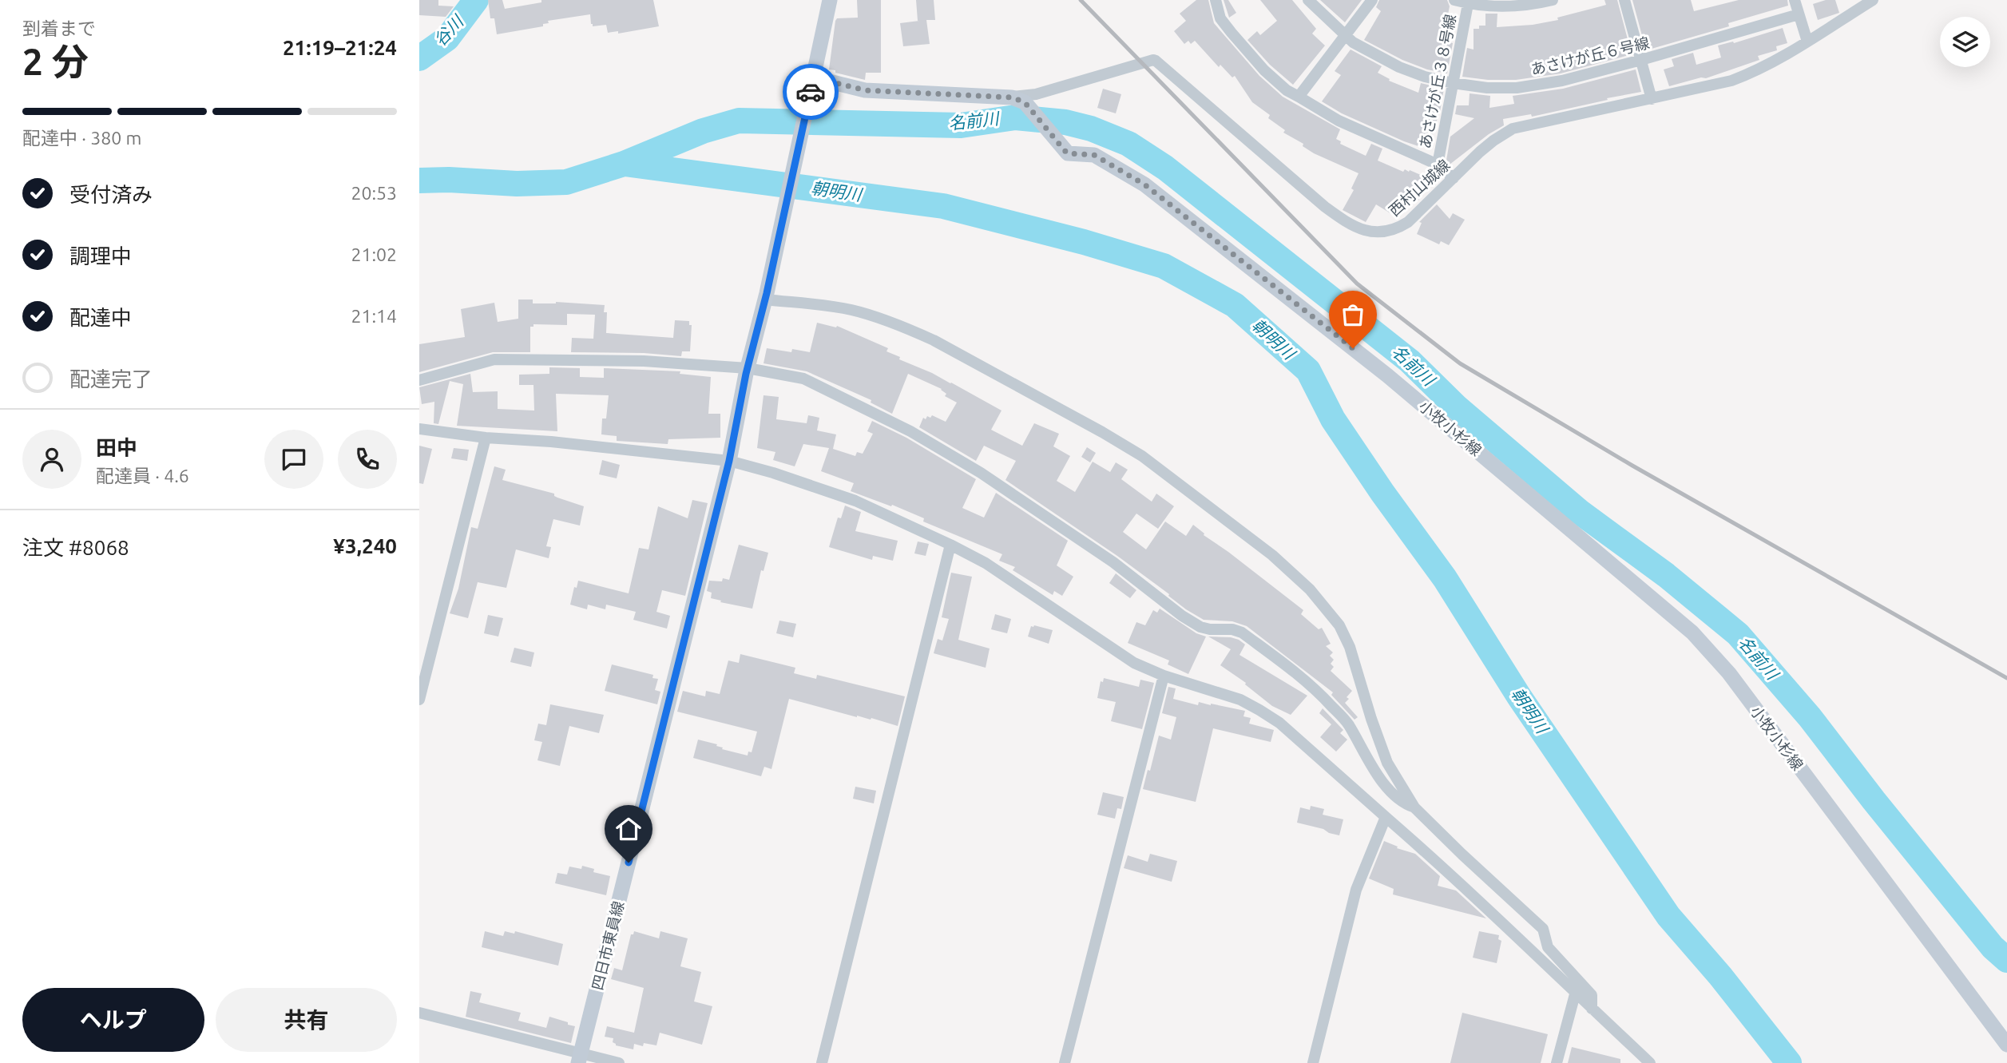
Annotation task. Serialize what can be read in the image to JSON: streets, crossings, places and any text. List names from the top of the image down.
{
  "streets": {
    "main road": ["小牧小杉線", "四日市東員線"],
    "street": ["あさけが丘６号線", "あさけが丘３８号線", "西村山城線"]
  },
  "crossings": [
    ["あさけが丘６号線", "あさけが丘３８号線"],
    ["西村山城線", "小牧小杉線"]
  ],
  "water": ["谷川", "名前川", "朝明川"],
  "page": {
    "heading": ["2 分", "到着まで", "21:19–21:24"],
    "panel": [
      "田中",
      "配達員 · 4.6",
      "注文 #8068",
      "¥3,240"
    ],
    "bar": "配達中 · 380 m",
    "list": [
      ["受付済み", "20:53"],
      ["調理中", "21:02"],
      ["配達中", "21:14"],
      "配達完了"
    ],
    "buttons": ["ヘルプ", "共有"]
  }
}
